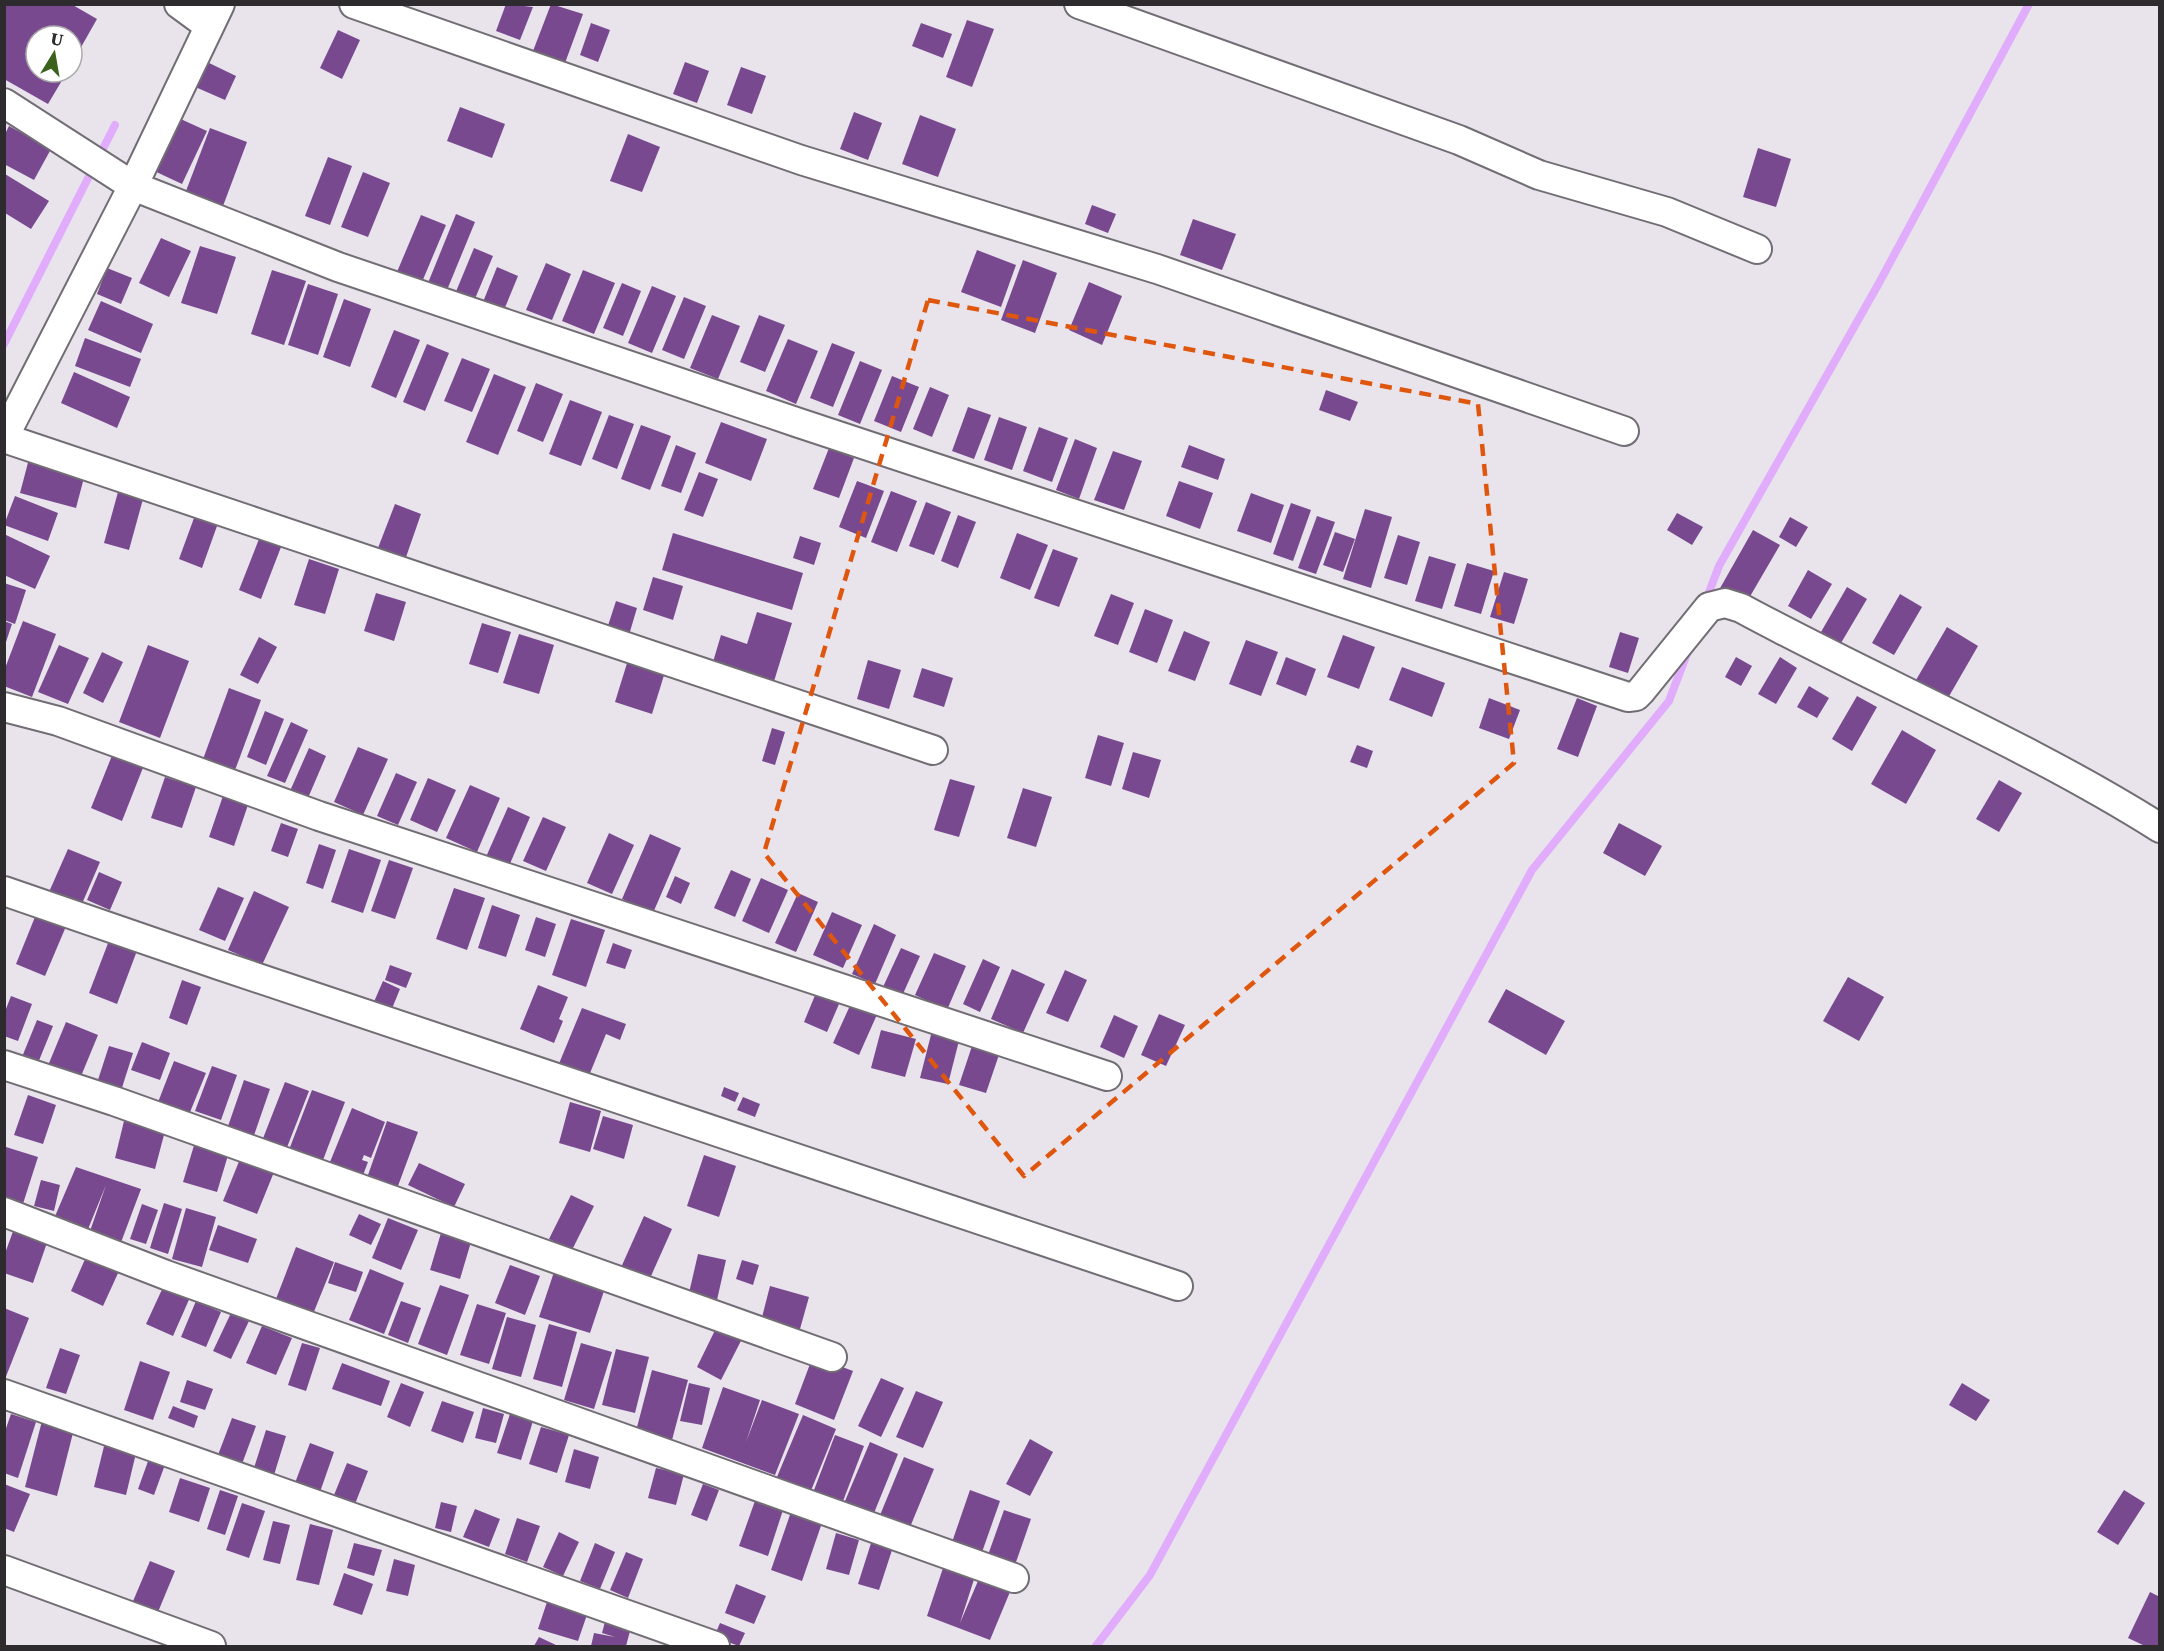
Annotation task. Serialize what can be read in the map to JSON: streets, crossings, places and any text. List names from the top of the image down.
{
  "north": "top"
}
